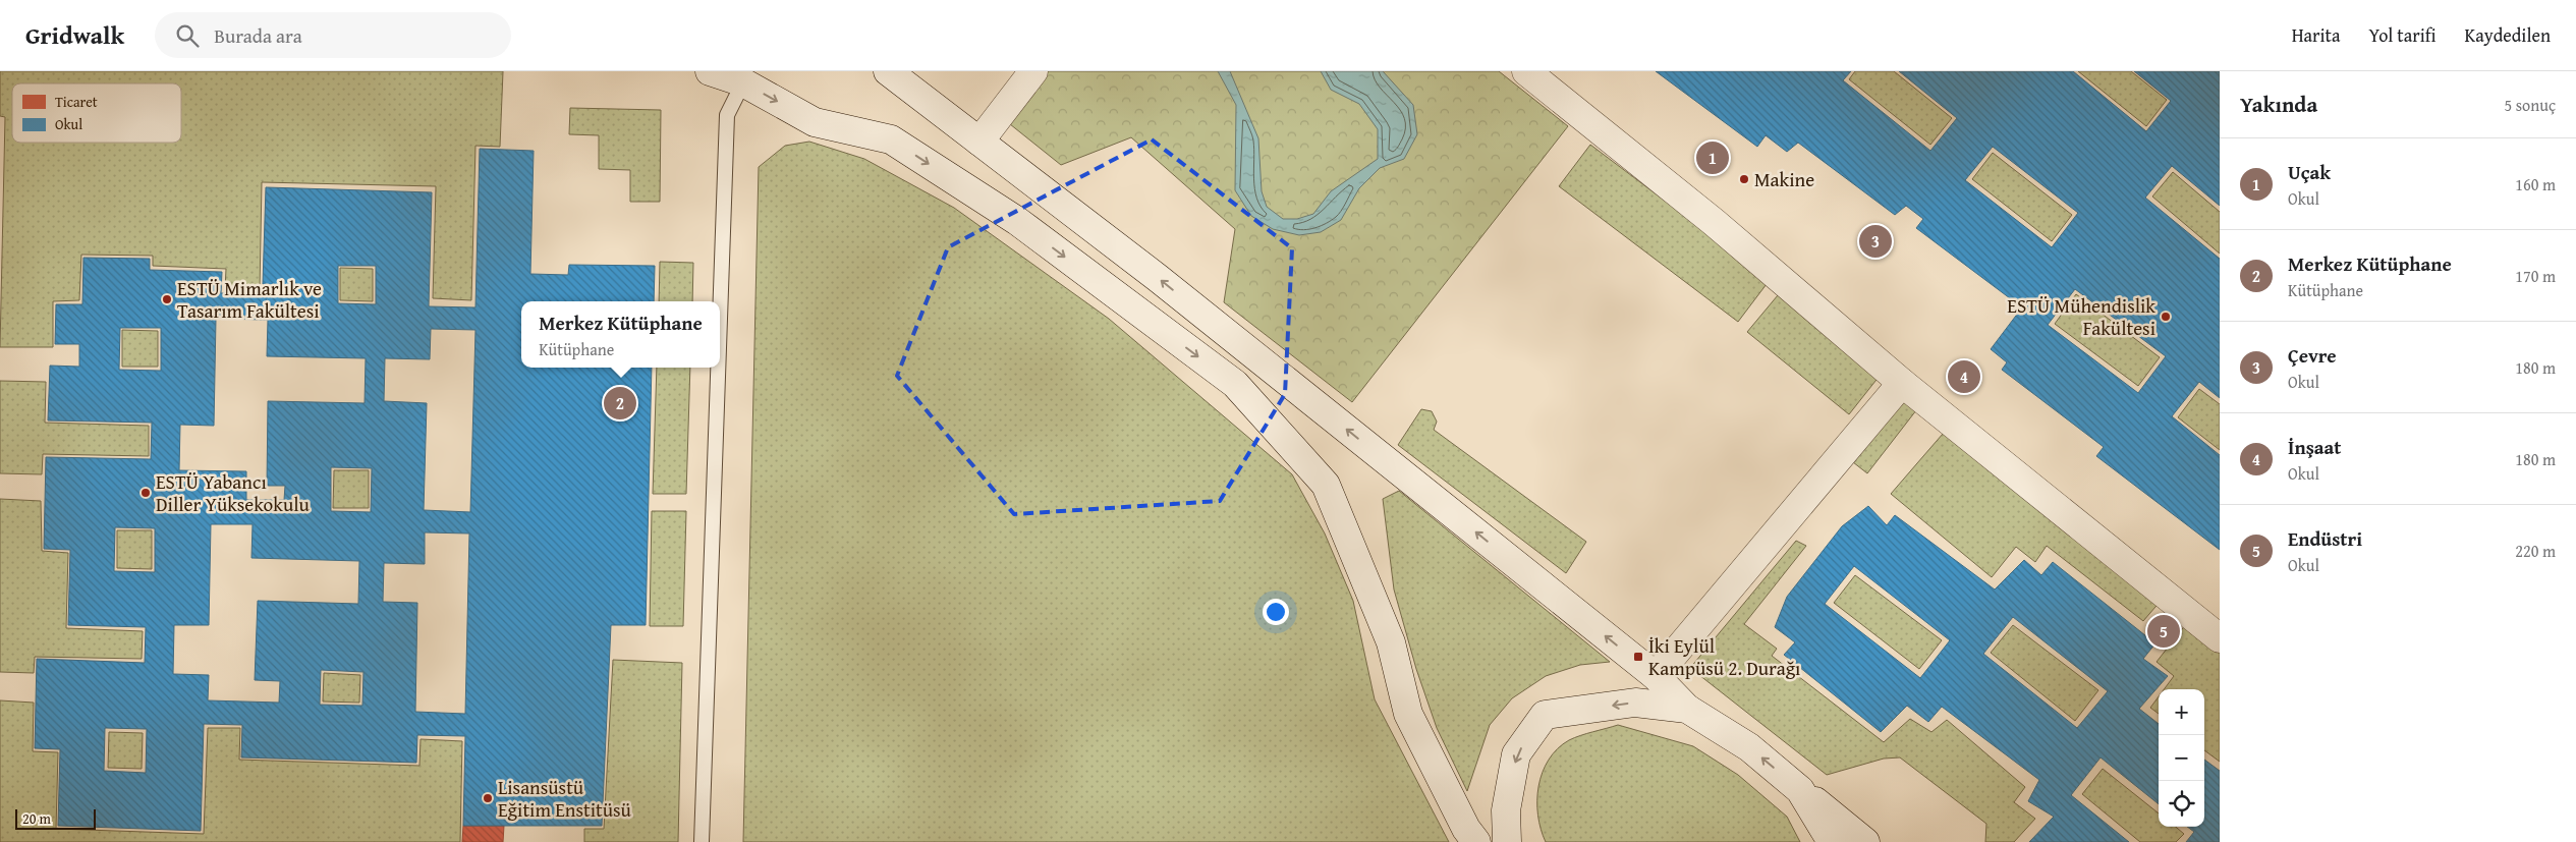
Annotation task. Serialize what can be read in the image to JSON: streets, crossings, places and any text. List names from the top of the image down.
{
  "places": {
    "other": [
      "Makine",
      "ESTÜ Mimarlık ve Tasarım Fakültesi",
      "ESTÜ Mühendislik Fakültesi",
      "ESTÜ Yabancı Diller Yüksekokulu",
      "Lisansüstü Eğitim Enstitüsü"
    ],
    "transit": ["İki Eylül Kampüsü 2. Durağı"]
  },
  "legend": ["Ticaret", "Okul"],
  "scale_bar": "20 m",
  "page": {
    "header": "Gridwalk",
    "search": "Burada ara",
    "nav": ["Harita", "Yol tarifi", "Kaydedilen"],
    "heading": ["Yakında", "5 sonuç"],
    "list": [
      {
        "mark": "1",
        "name": "Uçak",
        "note": "Okul",
        "value": "160 m"
      },
      {
        "mark": "2",
        "name": "Merkez Kütüphane",
        "note": "Kütüphane",
        "value": "170 m"
      },
      {
        "mark": "3",
        "name": "Çevre",
        "note": "Okul",
        "value": "180 m"
      },
      {
        "mark": "4",
        "name": "İnşaat",
        "note": "Okul",
        "value": "180 m"
      },
      {
        "mark": "5",
        "name": "Endüstri",
        "note": "Okul",
        "value": "220 m"
      }
    ],
    "pins": [
      "1",
      "3",
      "4",
      "2",
      "5"
    ],
    "popup": ["Merkez Kütüphane", "Kütüphane"],
    "map_buttons": ["+", "−"],
    "scale": "20 m"
  }
}
